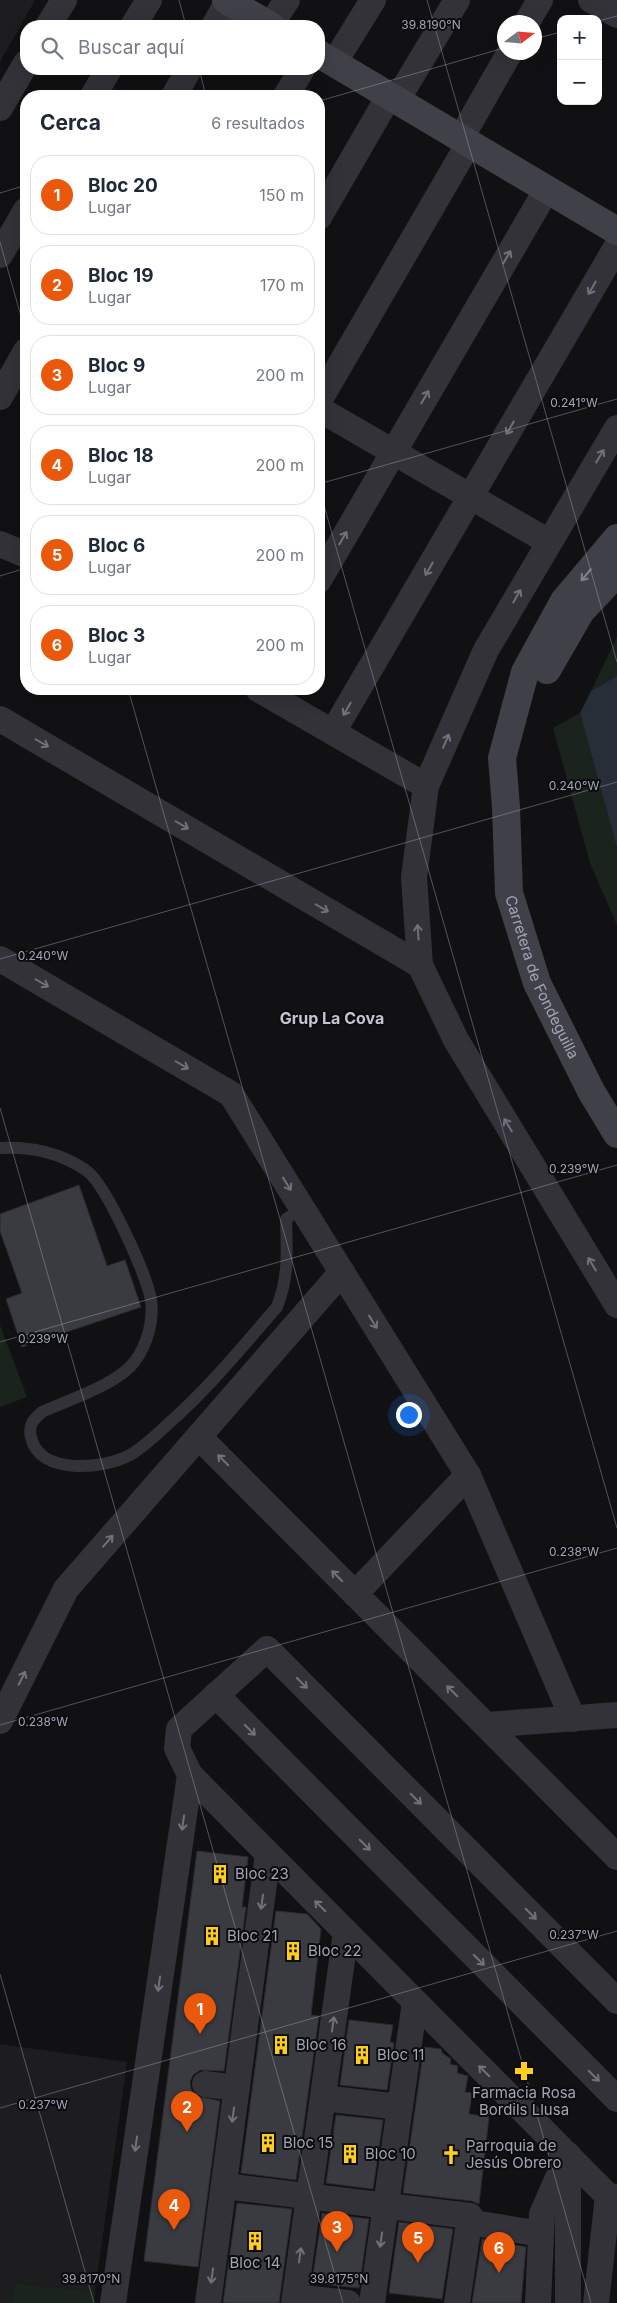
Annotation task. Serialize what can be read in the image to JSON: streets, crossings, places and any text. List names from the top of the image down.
{
  "streets": {
    "main road": ["Carretera de Fondeguilla"]
  },
  "districts": ["Grup La Cova"],
  "places": {
    "building": [
      "Bloc 23",
      "Bloc 21",
      "Bloc 22",
      "Bloc 16",
      "Bloc 11",
      "Bloc 15",
      "Bloc 10",
      "Bloc 14"
    ],
    "pharmacy": ["Farmacia Rosa Bordils Llusa"],
    "church": ["Parroquia de Jesús Obrero"]
  },
  "north": "right",
  "page": {
    "map_buttons": ["+", "−"],
    "search": "Buscar aquí",
    "heading": ["Cerca", "6 resultados"],
    "list": [
      {
        "mark": "1",
        "name": "Bloc 20",
        "note": "Lugar",
        "value": "150 m"
      },
      {
        "mark": "2",
        "name": "Bloc 19",
        "note": "Lugar",
        "value": "170 m"
      },
      {
        "mark": "3",
        "name": "Bloc 9",
        "note": "Lugar",
        "value": "200 m"
      },
      {
        "mark": "4",
        "name": "Bloc 18",
        "note": "Lugar",
        "value": "200 m"
      },
      {
        "mark": "5",
        "name": "Bloc 6",
        "note": "Lugar",
        "value": "200 m"
      },
      {
        "mark": "6",
        "name": "Bloc 3",
        "note": "Lugar",
        "value": "200 m"
      }
    ],
    "pins": [
      "1",
      "2",
      "4",
      "3",
      "5",
      "6"
    ]
  },
  "coordinates": [
    "39.8190°N",
    "0.241°W",
    "0.240°W",
    "0.239°W",
    "0.238°W",
    "0.237°W",
    "39.8170°N",
    "39.8175°N"
  ]
}
